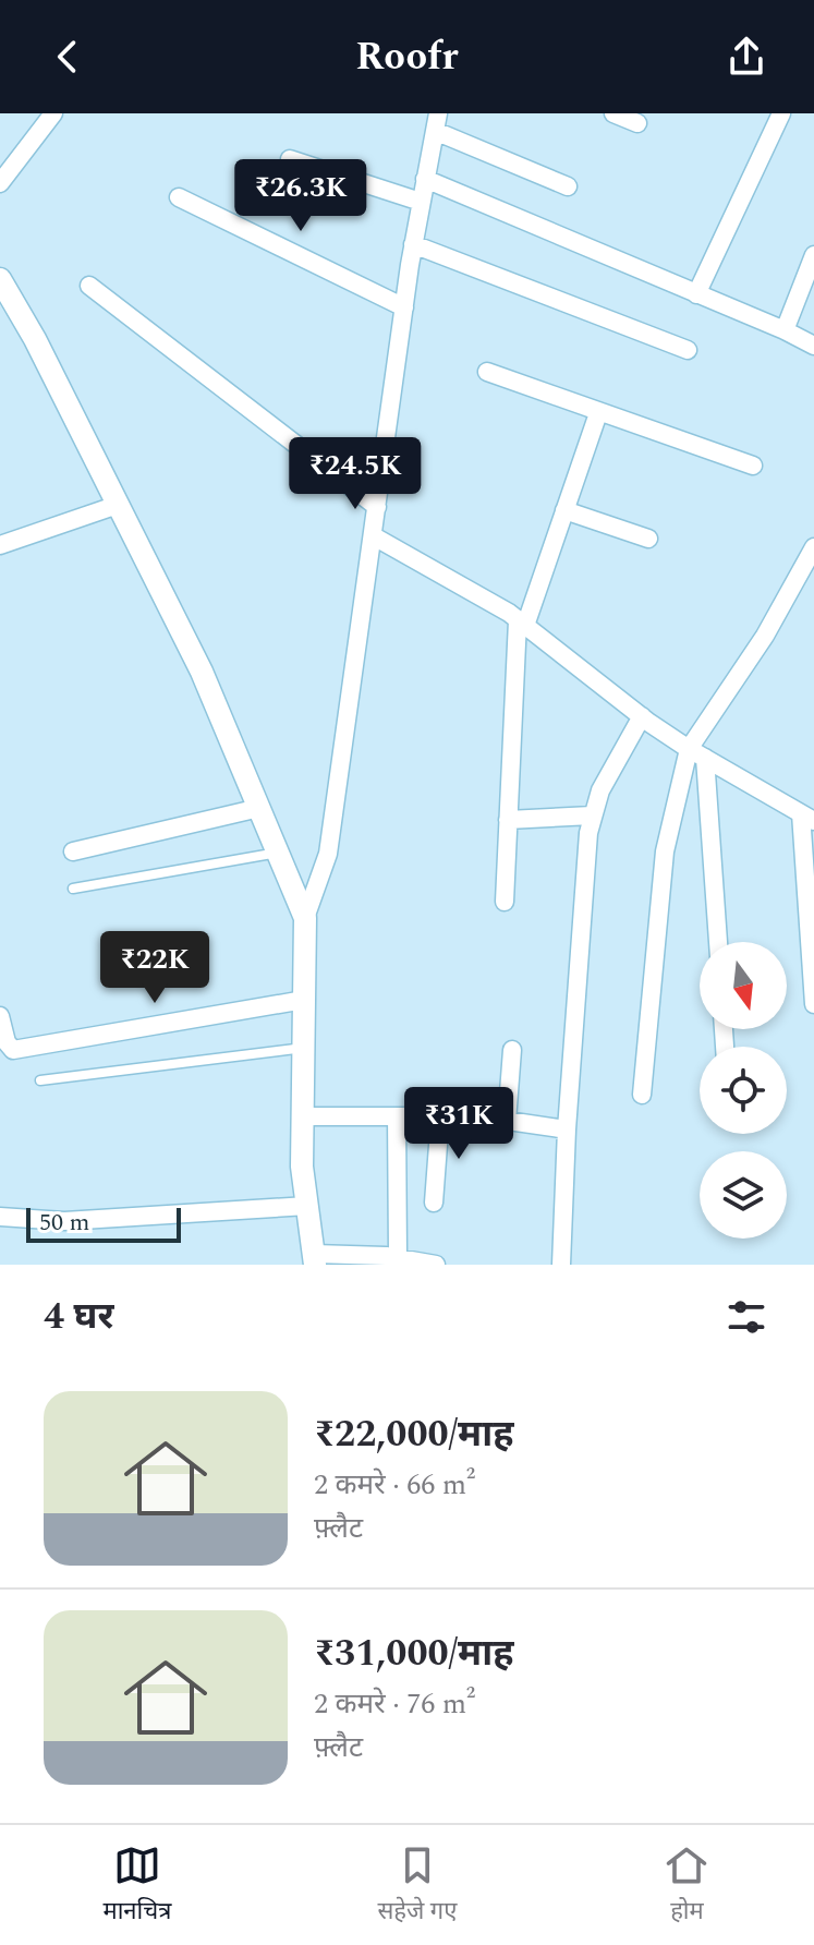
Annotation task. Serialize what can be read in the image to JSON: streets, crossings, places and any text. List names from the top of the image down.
{
  "scale_bar": "50 m",
  "north": "bottom",
  "page": {
    "header": "Roofr",
    "price": [
      "₹26.3K",
      "₹24.5K",
      "₹22K",
      "₹31K"
    ],
    "scale": "50 m",
    "heading": "4 घर",
    "list": [
      {
        "name": "₹22,000/माह",
        "note": "2 कमरे · 66 m² · फ़्लैट"
      },
      {
        "name": "₹31,000/माह",
        "note": "2 कमरे · 76 m² · फ़्लैट"
      }
    ],
    "tabs": ["मानचित्र", "सहेजे गए", "होम"]
  }
}
